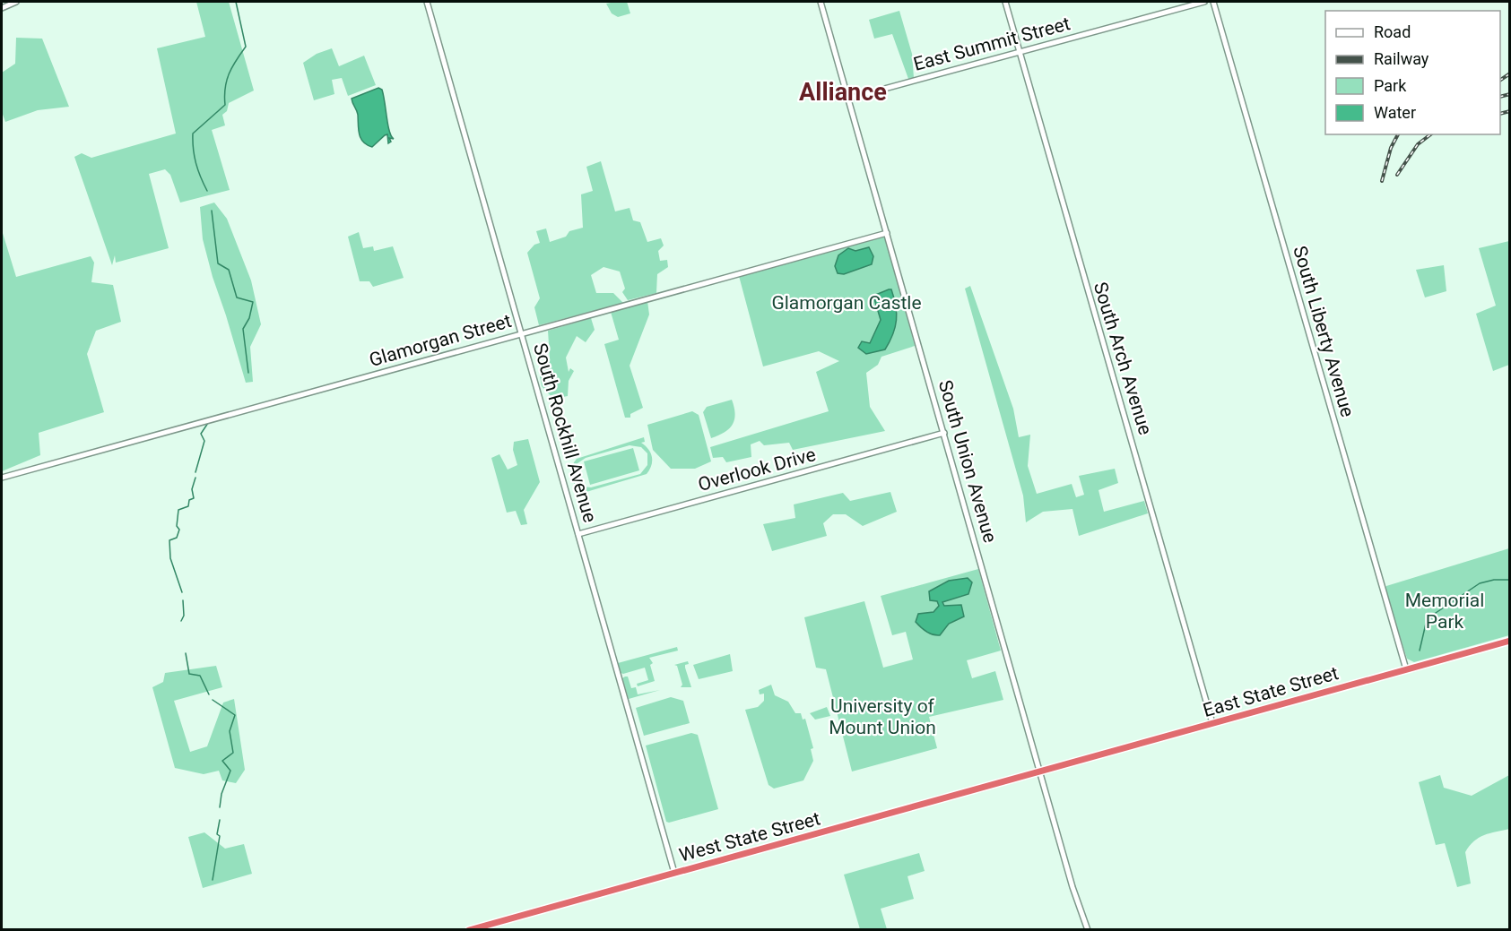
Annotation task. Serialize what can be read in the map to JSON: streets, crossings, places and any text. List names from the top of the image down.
{
  "streets": {
    "highway": ["East State Street", "West State Street"],
    "street": [
      "East Summit Street",
      "South Liberty Avenue",
      "Glamorgan Street",
      "South Arch Avenue",
      "South Rockhill Avenue",
      "South Union Avenue",
      "Overlook Drive"
    ]
  },
  "crossings": [
    ["East Summit Street", "South Arch Avenue"],
    ["East Summit Street", "South Union Avenue"],
    ["South Liberty Avenue", "East State Street"],
    ["Glamorgan Street", "South Rockhill Avenue"],
    ["Glamorgan Street", "South Union Avenue"],
    ["South Arch Avenue", "East State Street"],
    ["South Rockhill Avenue", "Overlook Drive"],
    ["South Rockhill Avenue", "West State Street"],
    ["South Union Avenue", "Overlook Drive"],
    ["South Union Avenue", "East State Street"],
    ["South Union Avenue", "West State Street"],
    ["East State Street", "West State Street"]
  ],
  "districts": ["Alliance"],
  "parks": ["Glamorgan Castle", "Memorial Park", "University of Mount Union"],
  "legend": [
    "Road",
    "Railway",
    "Park",
    "Water"
  ]
}
